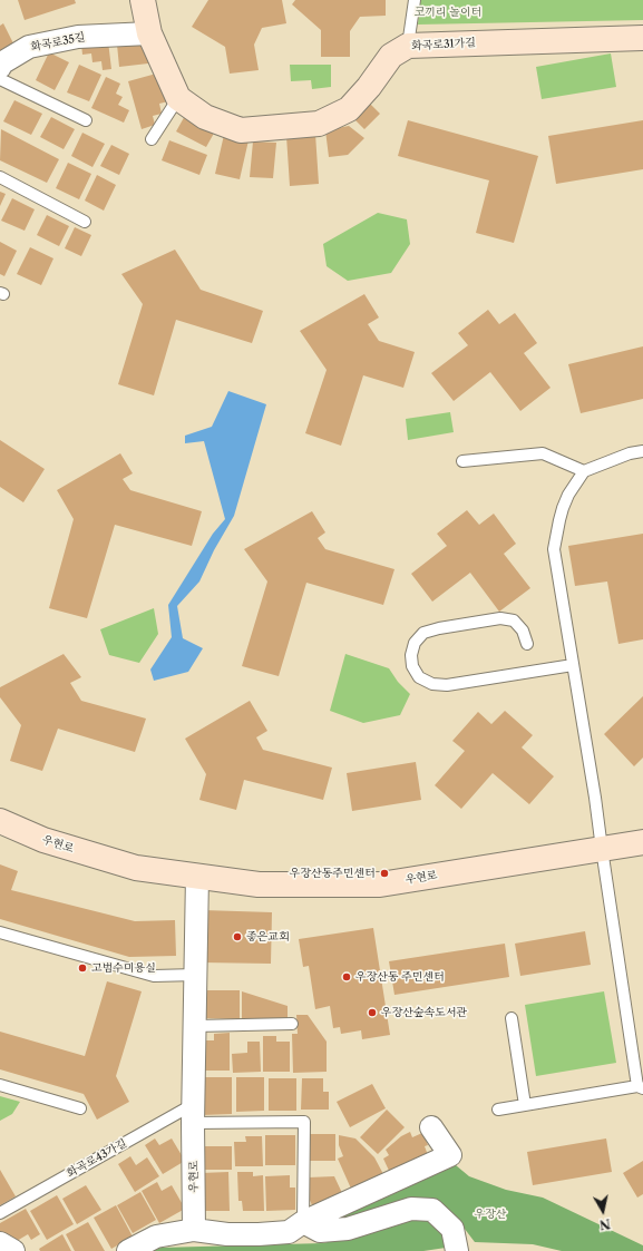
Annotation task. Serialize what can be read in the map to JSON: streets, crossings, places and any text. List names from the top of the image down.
{
  "streets": {
    "street": ["화곡로35길", "화곡로31가길", "우현로"],
    "lane": ["화곡로43가길"]
  },
  "crossings": [
    ["우현로", "화곡로43가길"]
  ],
  "parks": ["코끼리 놀이터", "우장산"],
  "places": [
    "우장산동주민센터",
    "좋은교회",
    "고범수미용실",
    "우장산동 주민센터",
    "우장산숲속도서관"
  ],
  "north": "bottom"
}
